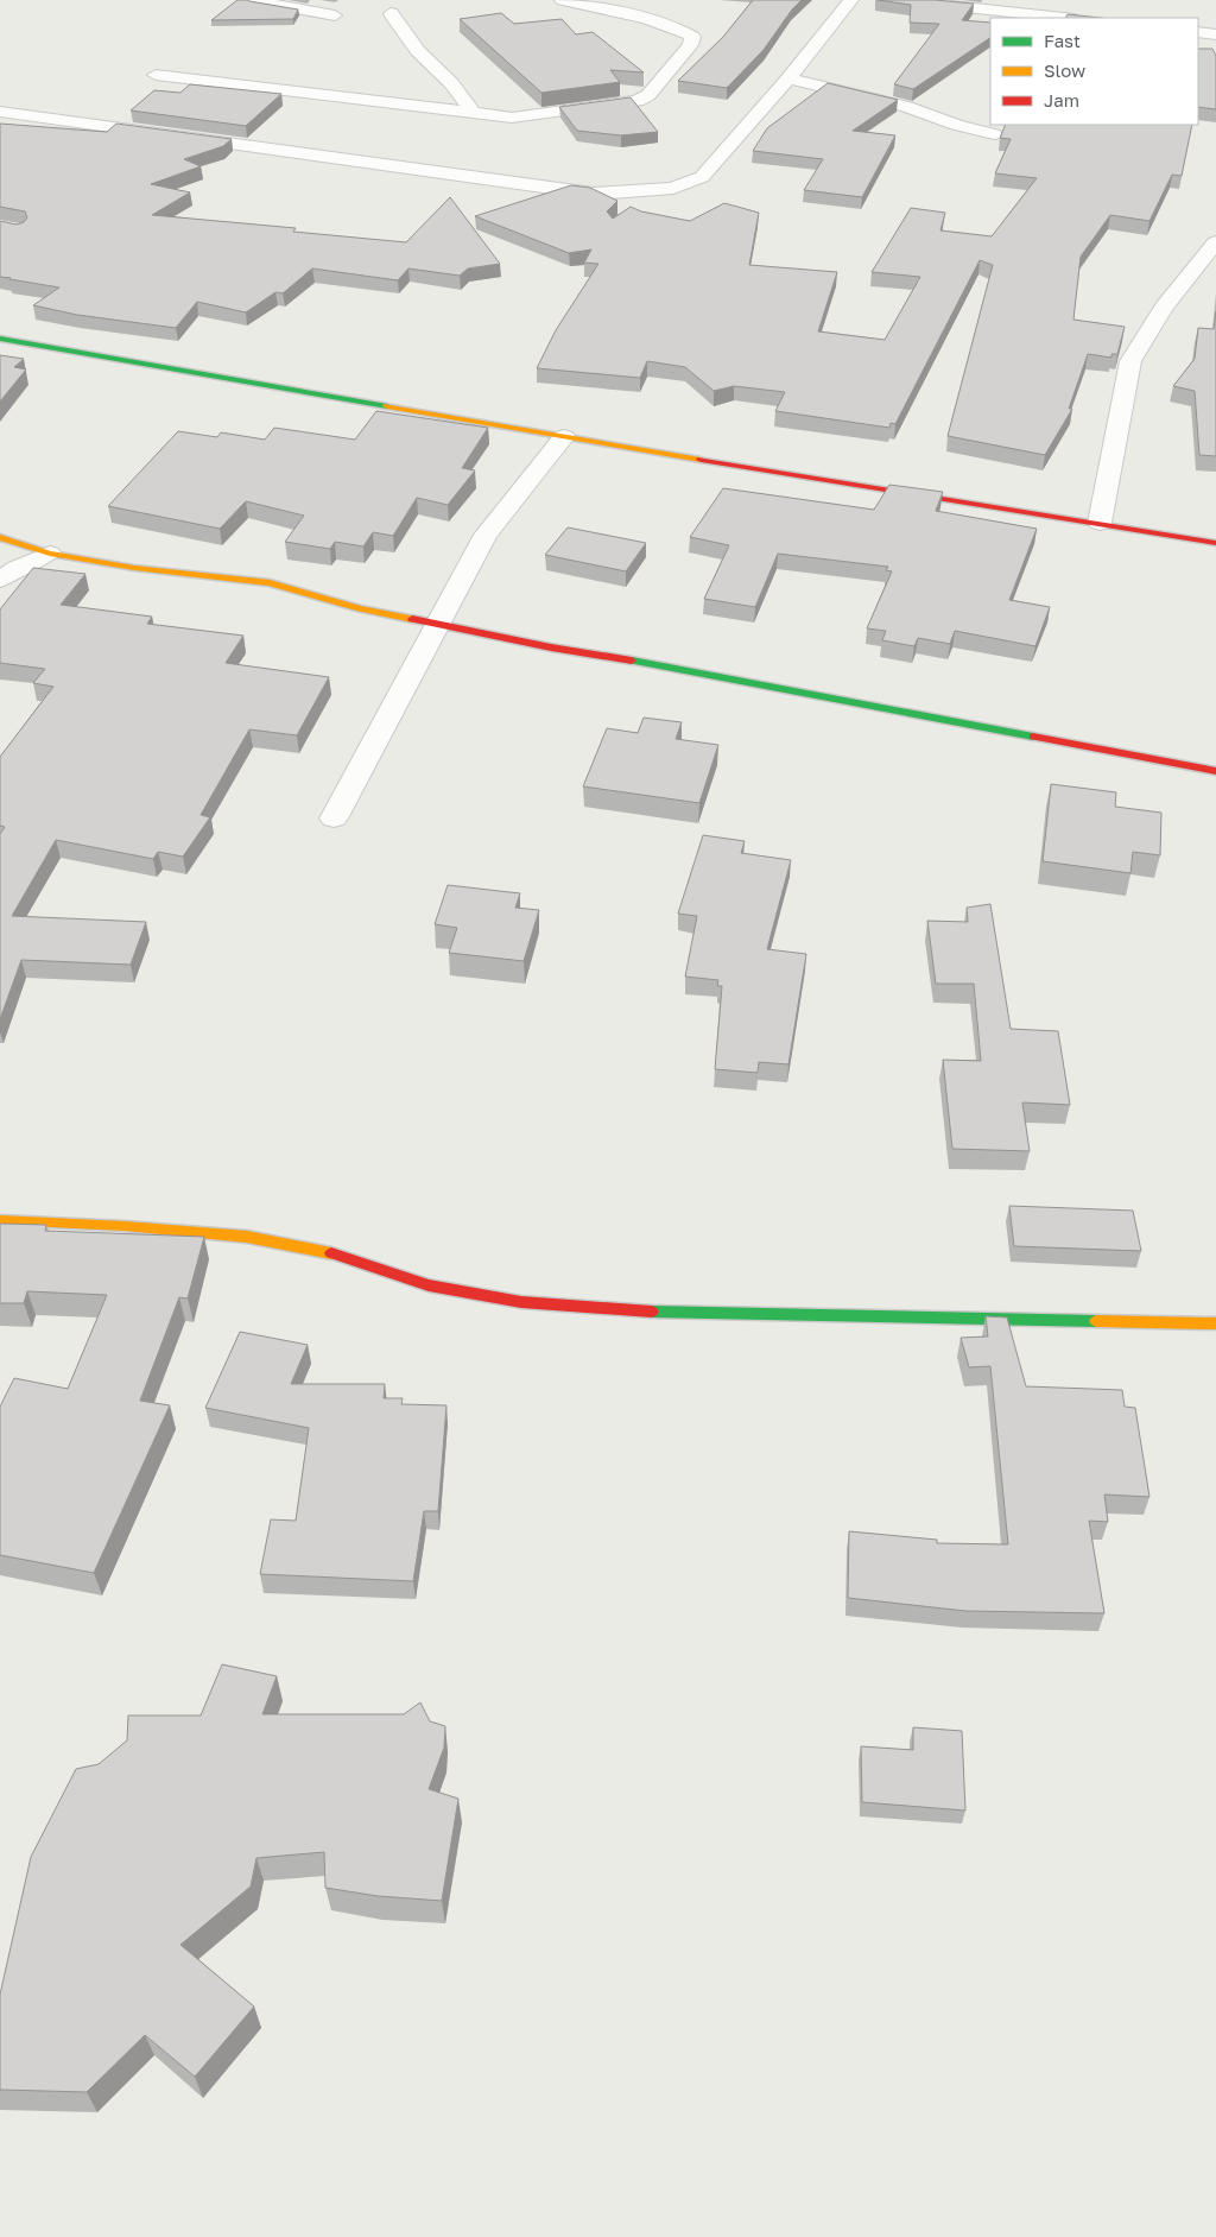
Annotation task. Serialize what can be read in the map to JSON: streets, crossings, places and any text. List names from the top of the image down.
{
  "legend": ["Fast", "Slow", "Jam"]
}
